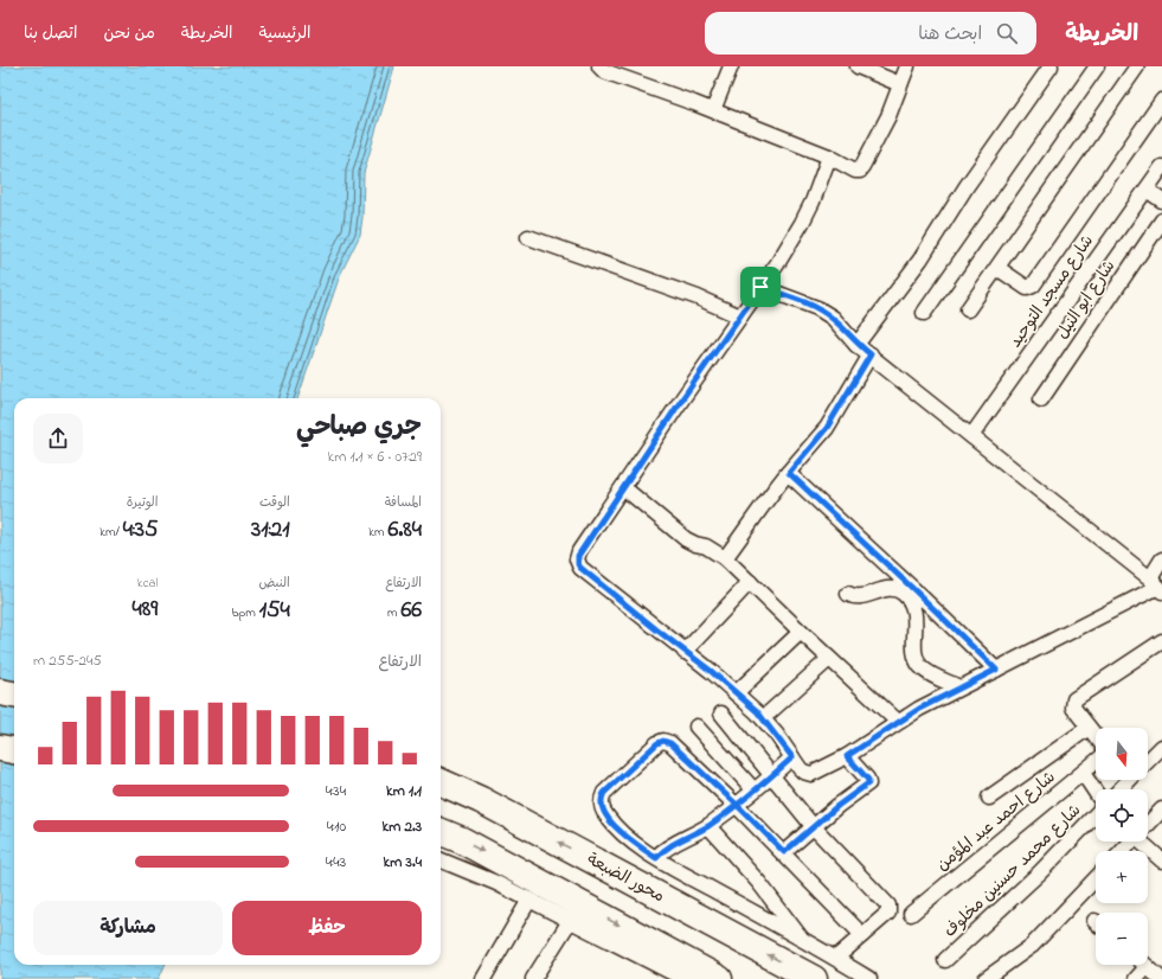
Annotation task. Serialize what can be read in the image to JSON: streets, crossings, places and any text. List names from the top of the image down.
{
  "streets": {
    "highway": ["محور الضبعة"],
    "street": [
      "شارع مسجد التوحيد",
      "شارع ابو النيل",
      "شارع احمد عبد المؤمن",
      "شارع محمد حسنين مخلوف"
    ]
  },
  "north": "bottom",
  "page": {
    "header": "الخريطة",
    "search": "ابحث هنا",
    "nav": [
      "الرئيسية",
      "الخريطة",
      "من نحن",
      "اتصل بنا"
    ],
    "heading": ["جري صباحي", "07:29 · 6 × 1.1 km"],
    "stats": [
      ["المسافة", "6.84 km"],
      ["الوقت", "31:21"],
      ["الوتيرة", "4:35 /km"],
      ["الارتفاع", "66 m"],
      ["النبض", "154 bpm"],
      ["kcal", "489"]
    ],
    "chart": ["الارتفاع", "245–255 m"],
    "map_buttons": ["+", "−"],
    "list": [
      {
        "name": "1.1 km",
        "note": "4:34"
      },
      {
        "name": "2.3 km",
        "note": "4:10"
      },
      {
        "name": "3.4 km",
        "note": "4:43"
      }
    ],
    "buttons": ["حفظ", "مشاركة"]
  }
}
